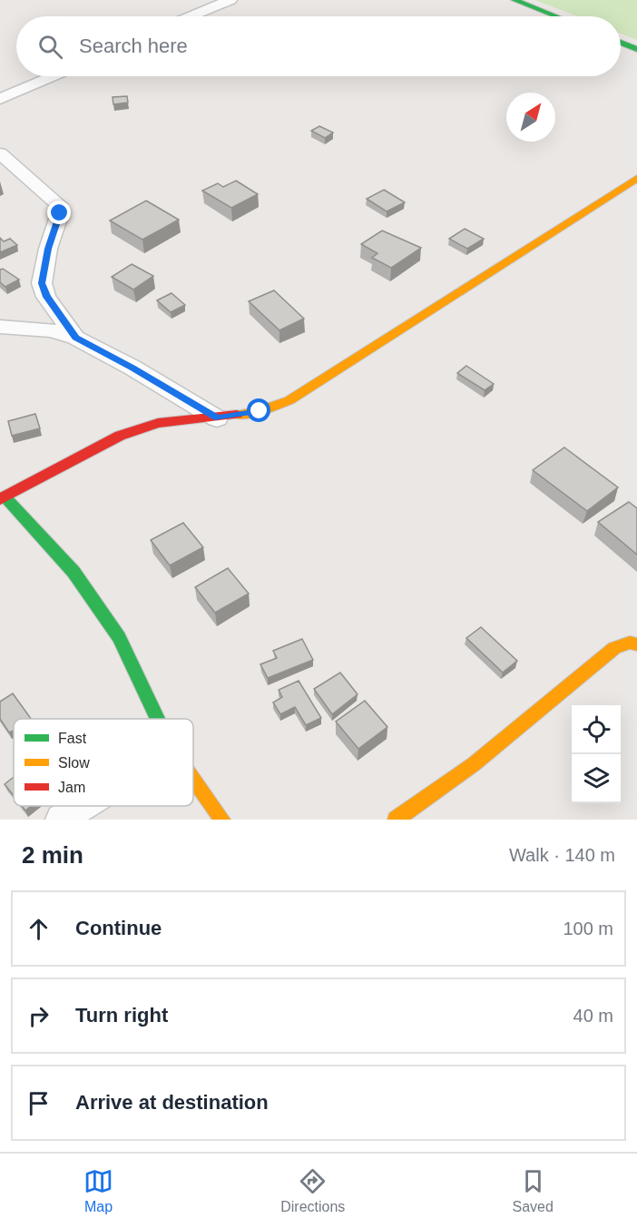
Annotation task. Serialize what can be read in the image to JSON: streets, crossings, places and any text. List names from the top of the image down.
{
  "legend": ["Fast", "Slow", "Jam"],
  "north": "top right",
  "page": {
    "search": "Search here",
    "heading": ["2 min", "Walk · 140 m"],
    "list": [
      ["Continue", "100 m"],
      ["Turn right", "40 m"],
      "Arrive at destination"
    ],
    "nav": ["Map", "Directions", "Saved"]
  }
}
